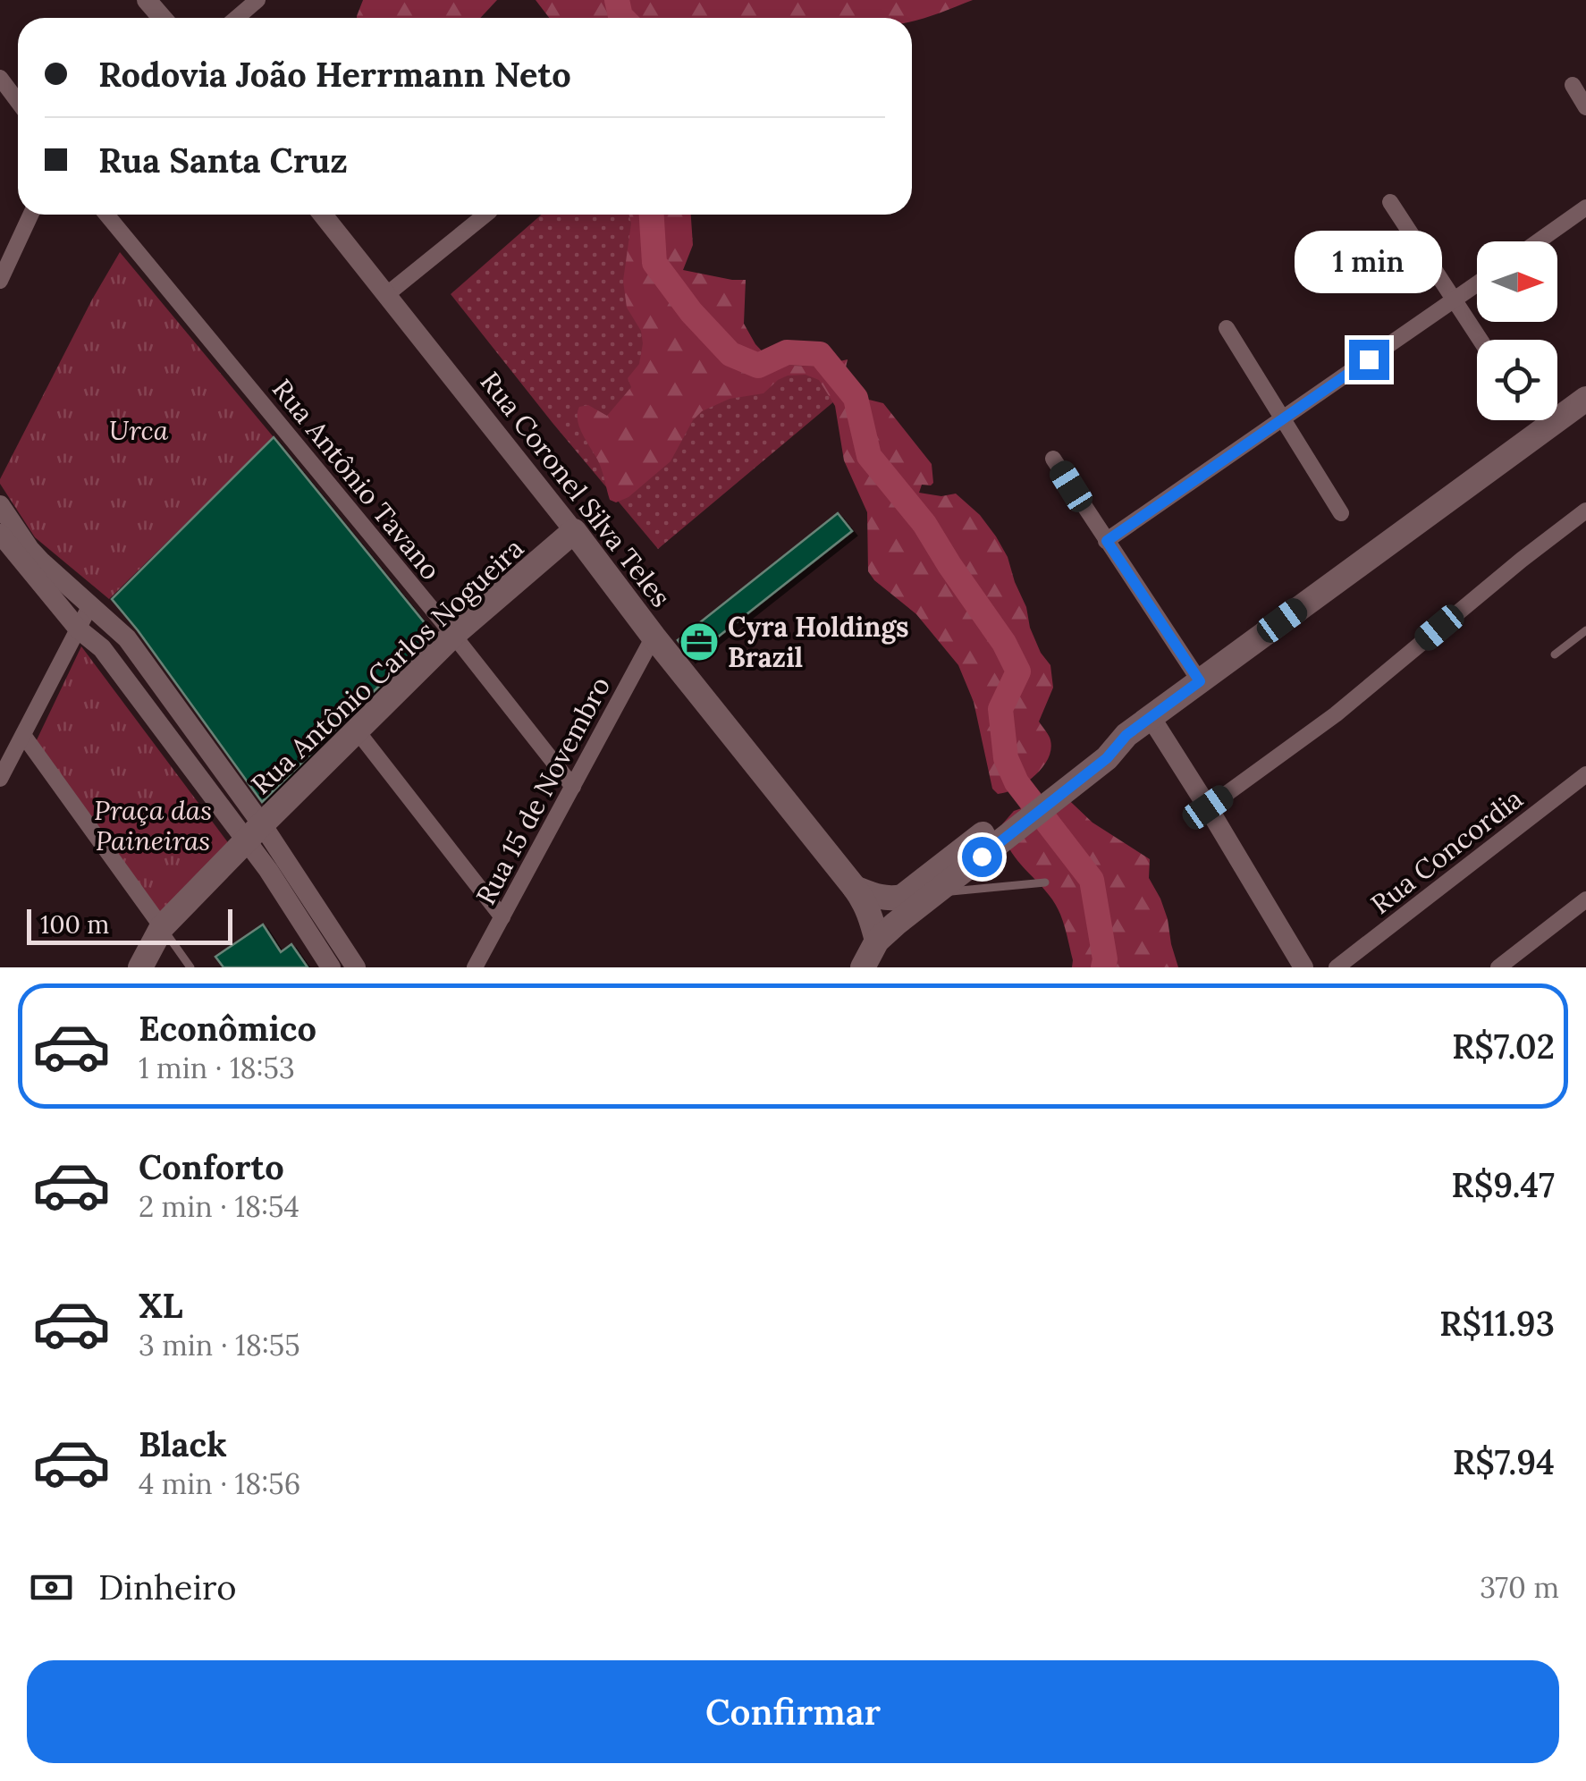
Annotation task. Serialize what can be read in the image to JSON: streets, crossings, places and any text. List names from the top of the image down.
{
  "streets": {
    "main road": ["Rua Coronel Silva Teles", "Rua Antônio Carlos Nogueira"],
    "street": ["Rua Antônio Tavano", "Rua 15 de Novembro", "Rua Concordia"]
  },
  "crossings": [
    ["Rua Antônio Tavano", "Rua Antônio Carlos Nogueira"],
    ["Rua Antônio Tavano", "Rua 15 de Novembro"],
    ["Rua Coronel Silva Teles", "Rua Antônio Carlos Nogueira"],
    ["Rua Coronel Silva Teles", "Rua 15 de Novembro"]
  ],
  "parks": ["Urca", "Praça das Paineiras"],
  "places": {
    "office": ["Cyra Holdings Brazil"]
  },
  "scale_bar": "100 m",
  "north": "right",
  "page": {
    "banner": ["Rodovia João Herrmann Neto", "Rua Santa Cruz"],
    "bubble": "1 min",
    "scale": "100 m",
    "list": [
      {
        "name": "Econômico",
        "note": "1 min · 18:53",
        "value": "R$7.02"
      },
      {
        "name": "Conforto",
        "note": "2 min · 18:54",
        "value": "R$9.47"
      },
      {
        "name": "XL",
        "note": "3 min · 18:55",
        "value": "R$11.93"
      },
      {
        "name": "Black",
        "note": "4 min · 18:56",
        "value": "R$7.94"
      }
    ],
    "pay": ["Dinheiro", "370 m"],
    "buttons": "Confirmar"
  }
}
